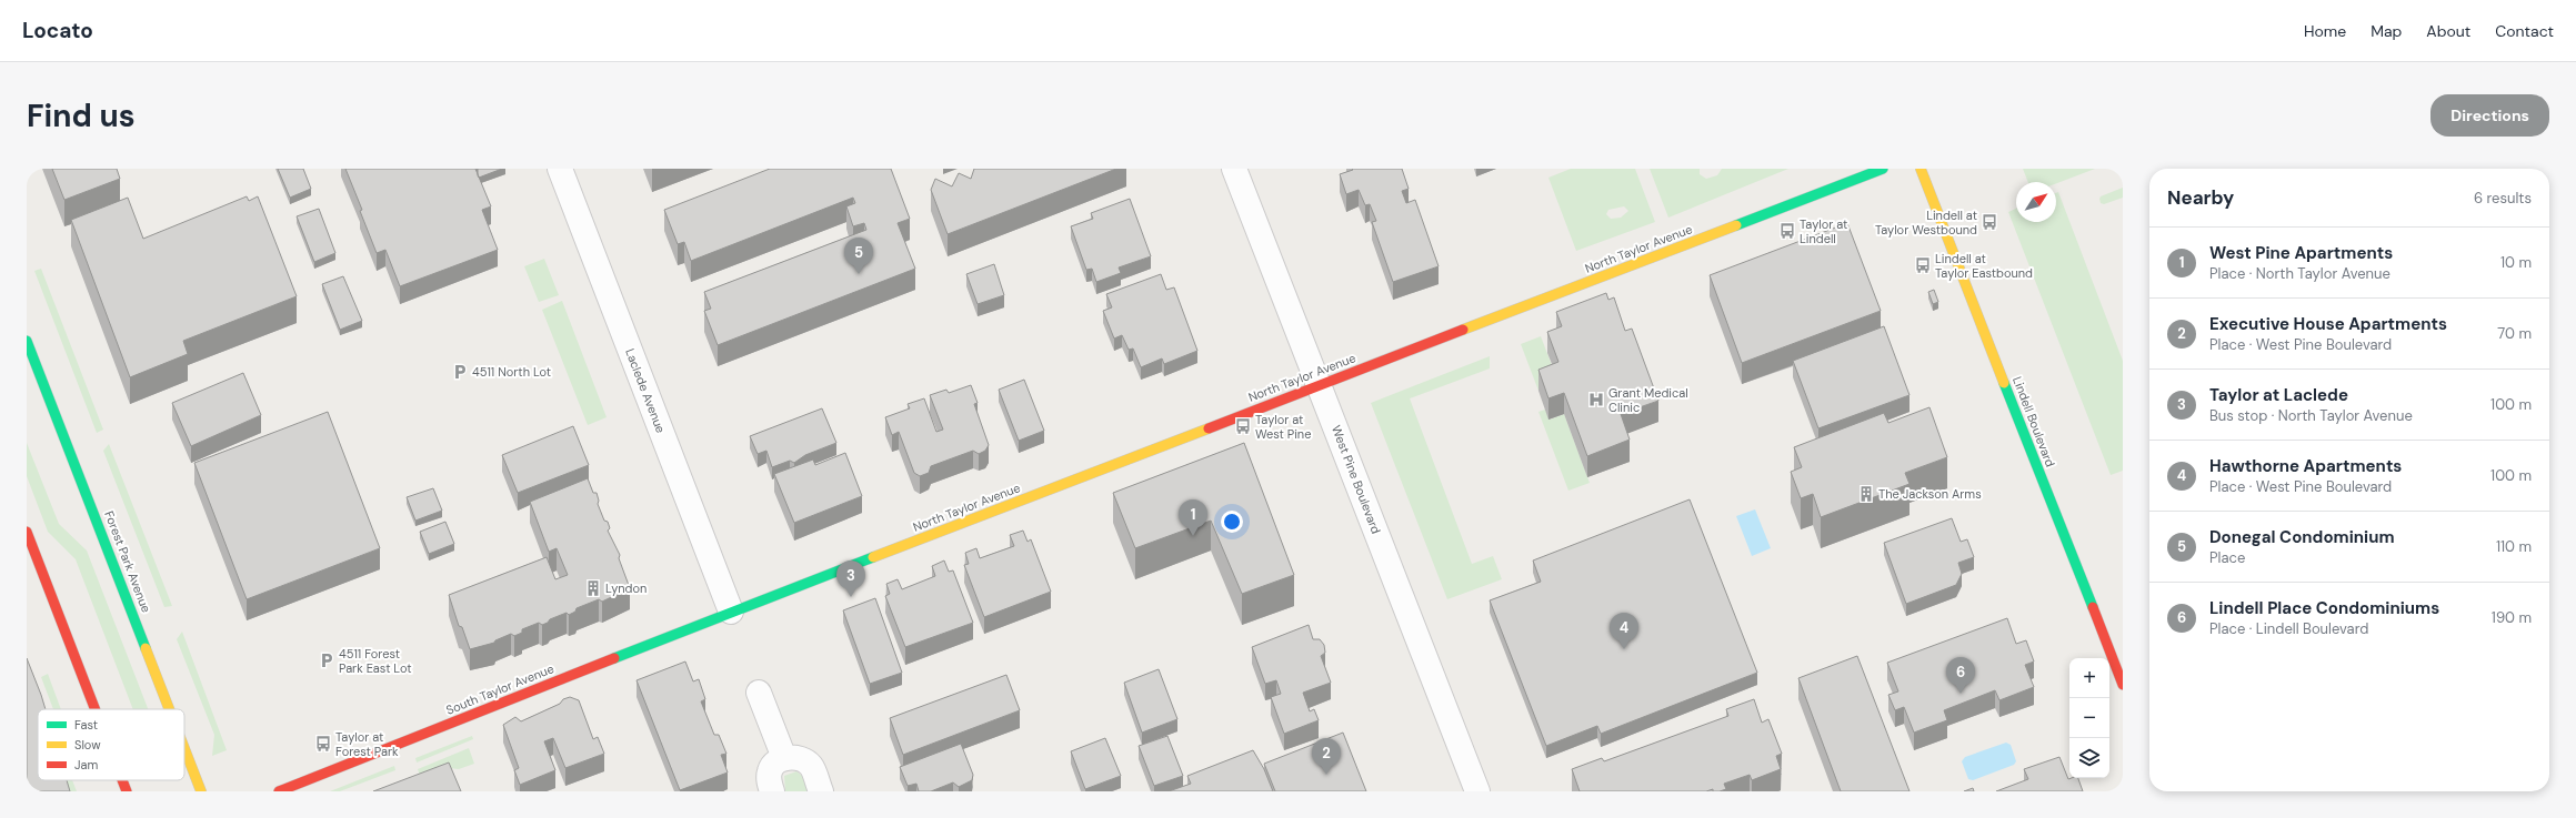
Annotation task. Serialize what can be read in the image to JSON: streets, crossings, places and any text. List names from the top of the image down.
{
  "streets": {
    "street": [
      "North Taylor Avenue",
      "Laclede Avenue",
      "Lindell Boulevard",
      "West Pine Boulevard",
      "Forest Park Avenue",
      "South Taylor Avenue"
    ]
  },
  "crossings": [
    ["North Taylor Avenue", "Laclede Avenue"],
    ["North Taylor Avenue", "West Pine Boulevard"],
    ["North Taylor Avenue", "South Taylor Avenue"],
    ["Laclede Avenue", "South Taylor Avenue"]
  ],
  "places": {
    "bus stop": [
      "Lindell at Taylor Westbound",
      "Taylor at Lindell",
      "Lindell at Taylor Eastbound",
      "Taylor at West Pine",
      "Taylor at Forest Park"
    ],
    "parking": ["4511 North Lot", "4511 Forest Park East Lot"],
    "hospital": ["Grant Medical Clinic"],
    "building": ["The Jackson Arms", "Lyndon"]
  },
  "legend": ["Fast", "Slow", "Jam"],
  "north": "top right",
  "page": {
    "header": "Locato",
    "nav": [
      "Home",
      "Map",
      "About",
      "Contact"
    ],
    "buttons": "Directions",
    "title": "Find us",
    "heading": ["Nearby", "6 results"],
    "list": [
      {
        "mark": "1",
        "name": "West Pine Apartments",
        "note": "Place · North Taylor Avenue",
        "value": "10 m"
      },
      {
        "mark": "2",
        "name": "Executive House Apartments",
        "note": "Place · West Pine Boulevard",
        "value": "70 m"
      },
      {
        "mark": "3",
        "name": "Taylor at Laclede",
        "note": "Bus stop · North Taylor Avenue",
        "value": "100 m"
      },
      {
        "mark": "4",
        "name": "Hawthorne Apartments",
        "note": "Place · West Pine Boulevard",
        "value": "100 m"
      },
      {
        "mark": "5",
        "name": "Donegal Condominium",
        "note": "Place",
        "value": "110 m"
      },
      {
        "mark": "6",
        "name": "Lindell Place Condominiums",
        "note": "Place · Lindell Boulevard",
        "value": "190 m"
      }
    ],
    "pins": [
      "5",
      "1",
      "3",
      "4",
      "6",
      "2"
    ],
    "map_buttons": ["+", "−"]
  }
}
